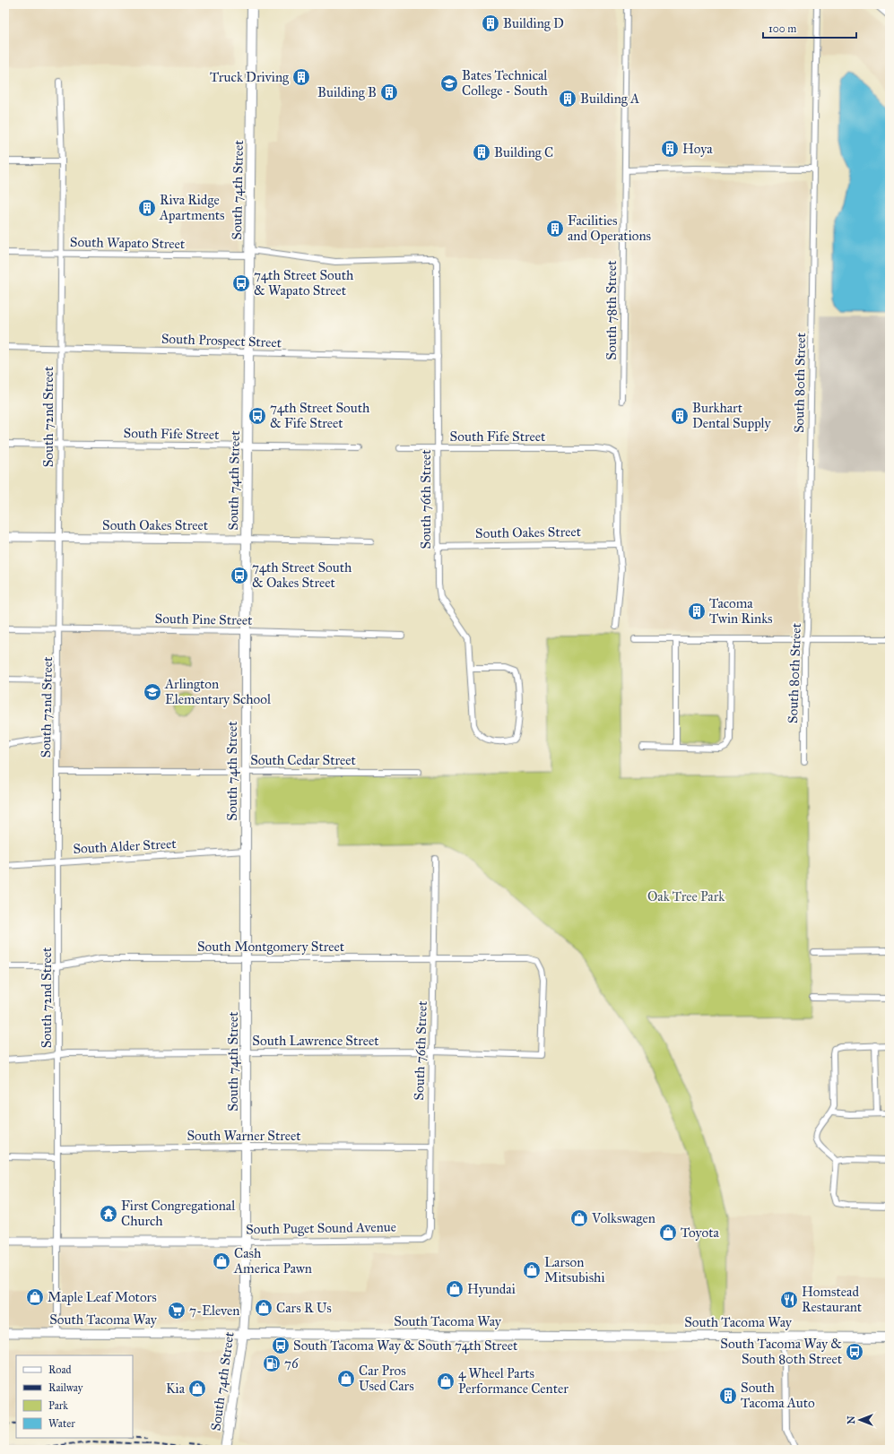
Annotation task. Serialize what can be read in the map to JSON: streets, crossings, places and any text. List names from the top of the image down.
{
  "streets": {
    "main road": ["South 74th Street", "South Tacoma Way"],
    "street": [
      "South Wapato Street",
      "South 78th Street",
      "South Prospect Street",
      "South 80th Street",
      "South 72nd Street",
      "South Fife Street",
      "South 76th Street",
      "South Oakes Street",
      "South Pine Street",
      "South Cedar Street",
      "South Alder Street",
      "South Montgomery Street",
      "South Lawrence Street",
      "South Warner Street",
      "South Puget Sound Avenue"
    ]
  },
  "crossings": [
    ["South 74th Street", "South Wapato Street"],
    ["South 74th Street", "South Prospect Street"],
    ["South 74th Street", "South Fife Street"],
    ["South 74th Street", "South Oakes Street"],
    ["South 74th Street", "South Pine Street"],
    ["South 74th Street", "South Cedar Street"],
    ["South 74th Street", "South Alder Street"],
    ["South 74th Street", "South Montgomery Street"],
    ["South 74th Street", "South Lawrence Street"],
    ["South 74th Street", "South Warner Street"],
    ["South 74th Street", "South Puget Sound Avenue"],
    ["South 74th Street", "South Tacoma Way"],
    ["South Wapato Street", "South 72nd Street"],
    ["South Wapato Street", "South 76th Street"],
    ["South Prospect Street", "South 72nd Street"],
    ["South Prospect Street", "South 76th Street"],
    ["South 72nd Street", "South Fife Street"],
    ["South 72nd Street", "South Oakes Street"],
    ["South 72nd Street", "South Pine Street"],
    ["South 72nd Street", "South Cedar Street"],
    ["South 72nd Street", "South Alder Street"],
    ["South 72nd Street", "South Montgomery Street"],
    ["South 72nd Street", "South Lawrence Street"],
    ["South 72nd Street", "South Warner Street"],
    ["South 72nd Street", "South Puget Sound Avenue"],
    ["South 72nd Street", "South Tacoma Way"],
    ["South Fife Street", "South 76th Street"],
    ["South Fife Street", "South Oakes Street"],
    ["South 76th Street", "South Oakes Street"],
    ["South 76th Street", "South Montgomery Street"],
    ["South 76th Street", "South Lawrence Street"],
    ["South 76th Street", "South Warner Street"],
    ["South 76th Street", "South Puget Sound Avenue"],
    ["South Montgomery Street", "South Lawrence Street"]
  ],
  "parks": ["Oak Tree Park"],
  "places": {
    "building": [
      "Building D",
      "Truck Driving",
      "Building B",
      "Building A",
      "Hoya",
      "Building C",
      "Riva Ridge Apartments",
      "Facilities and Operations",
      "Burkhart Dental Supply",
      "Tacoma Twin Rinks",
      "South Tacoma Auto"
    ],
    "school or university": ["Bates Technical College - South", "Arlington Elementary School"],
    "bus stop": [
      "74th Street South & Wapato Street",
      "74th Street South & Fife Street",
      "74th Street South & Oakes Street",
      "South Tacoma Way & South 74th Street",
      "South Tacoma Way & South 80th Street"
    ],
    "temple": ["First Congregational Church"],
    "shop": [
      "Volkswagen",
      "Toyota",
      "Cash America Pawn",
      "Larson Mitsubishi",
      "Hyundai",
      "Maple Leaf Motors",
      "Cars R Us",
      "Car Pros Used Cars",
      "4 Wheel Parts Performance Center",
      "Kia"
    ],
    "restaurant": ["Homstead Restaurant"],
    "supermarket": ["7-Eleven"],
    "fuel station": ["76"]
  },
  "legend": [
    "Road",
    "Railway",
    "Park",
    "Water"
  ],
  "scale_bar": "100 m",
  "north": "left"
}
